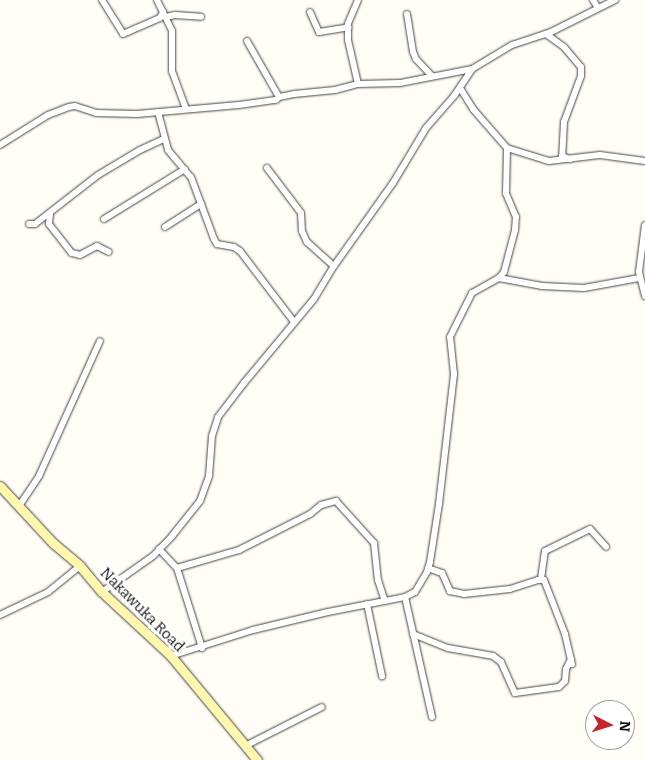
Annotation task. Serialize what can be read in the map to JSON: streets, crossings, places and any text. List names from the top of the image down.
{
  "streets": {
    "main road": ["Nakawuka Road"]
  },
  "north": "right"
}
